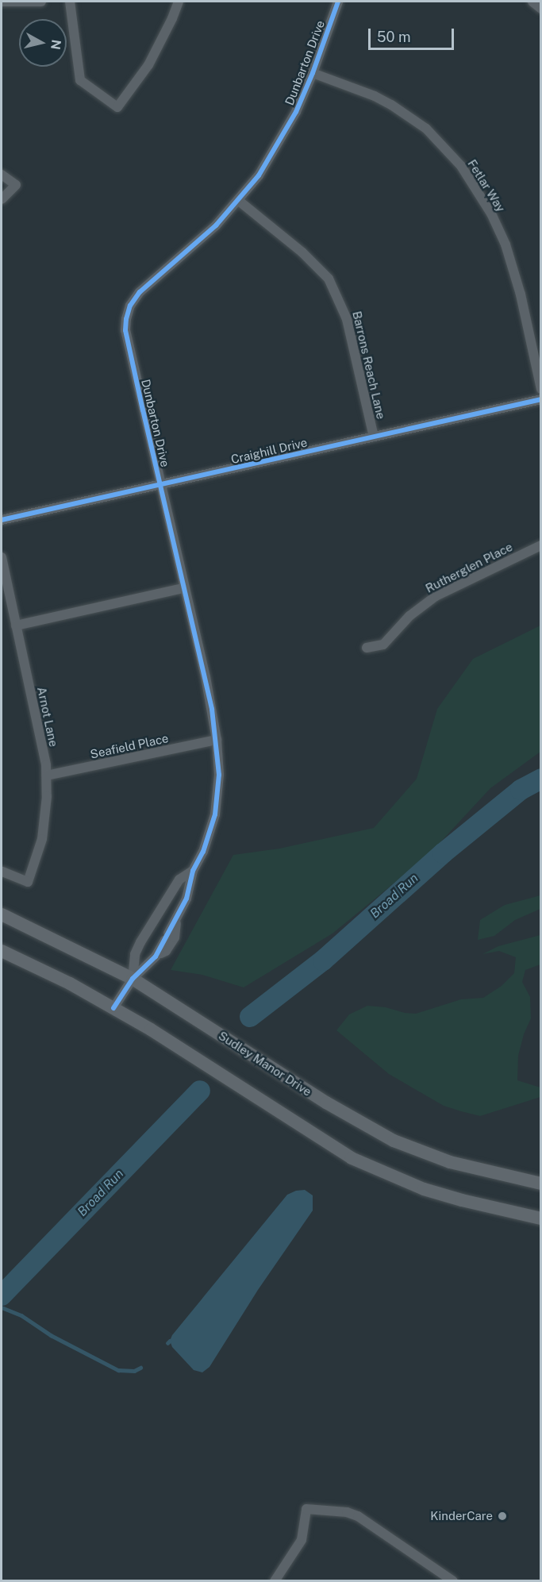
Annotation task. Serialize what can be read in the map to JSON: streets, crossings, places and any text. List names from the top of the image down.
{
  "streets": {
    "main road": ["Sudley Manor Drive"],
    "street": [
      "Dunbarton Drive",
      "Fetlar Way",
      "Barrons Reach Lane",
      "Craighill Drive",
      "Rutherglen Place",
      "Arnot Lane",
      "Seafield Place"
    ]
  },
  "crossings": [
    ["Dunbarton Drive", "Fetlar Way"],
    ["Dunbarton Drive", "Barrons Reach Lane"],
    ["Dunbarton Drive", "Craighill Drive"],
    ["Dunbarton Drive", "Seafield Place"],
    ["Dunbarton Drive", "Sudley Manor Drive"],
    ["Barrons Reach Lane", "Craighill Drive"],
    ["Arnot Lane", "Seafield Place"]
  ],
  "water": ["Broad Run"],
  "places": ["KinderCare"],
  "scale_bar": "50 m",
  "north": "right"
}
